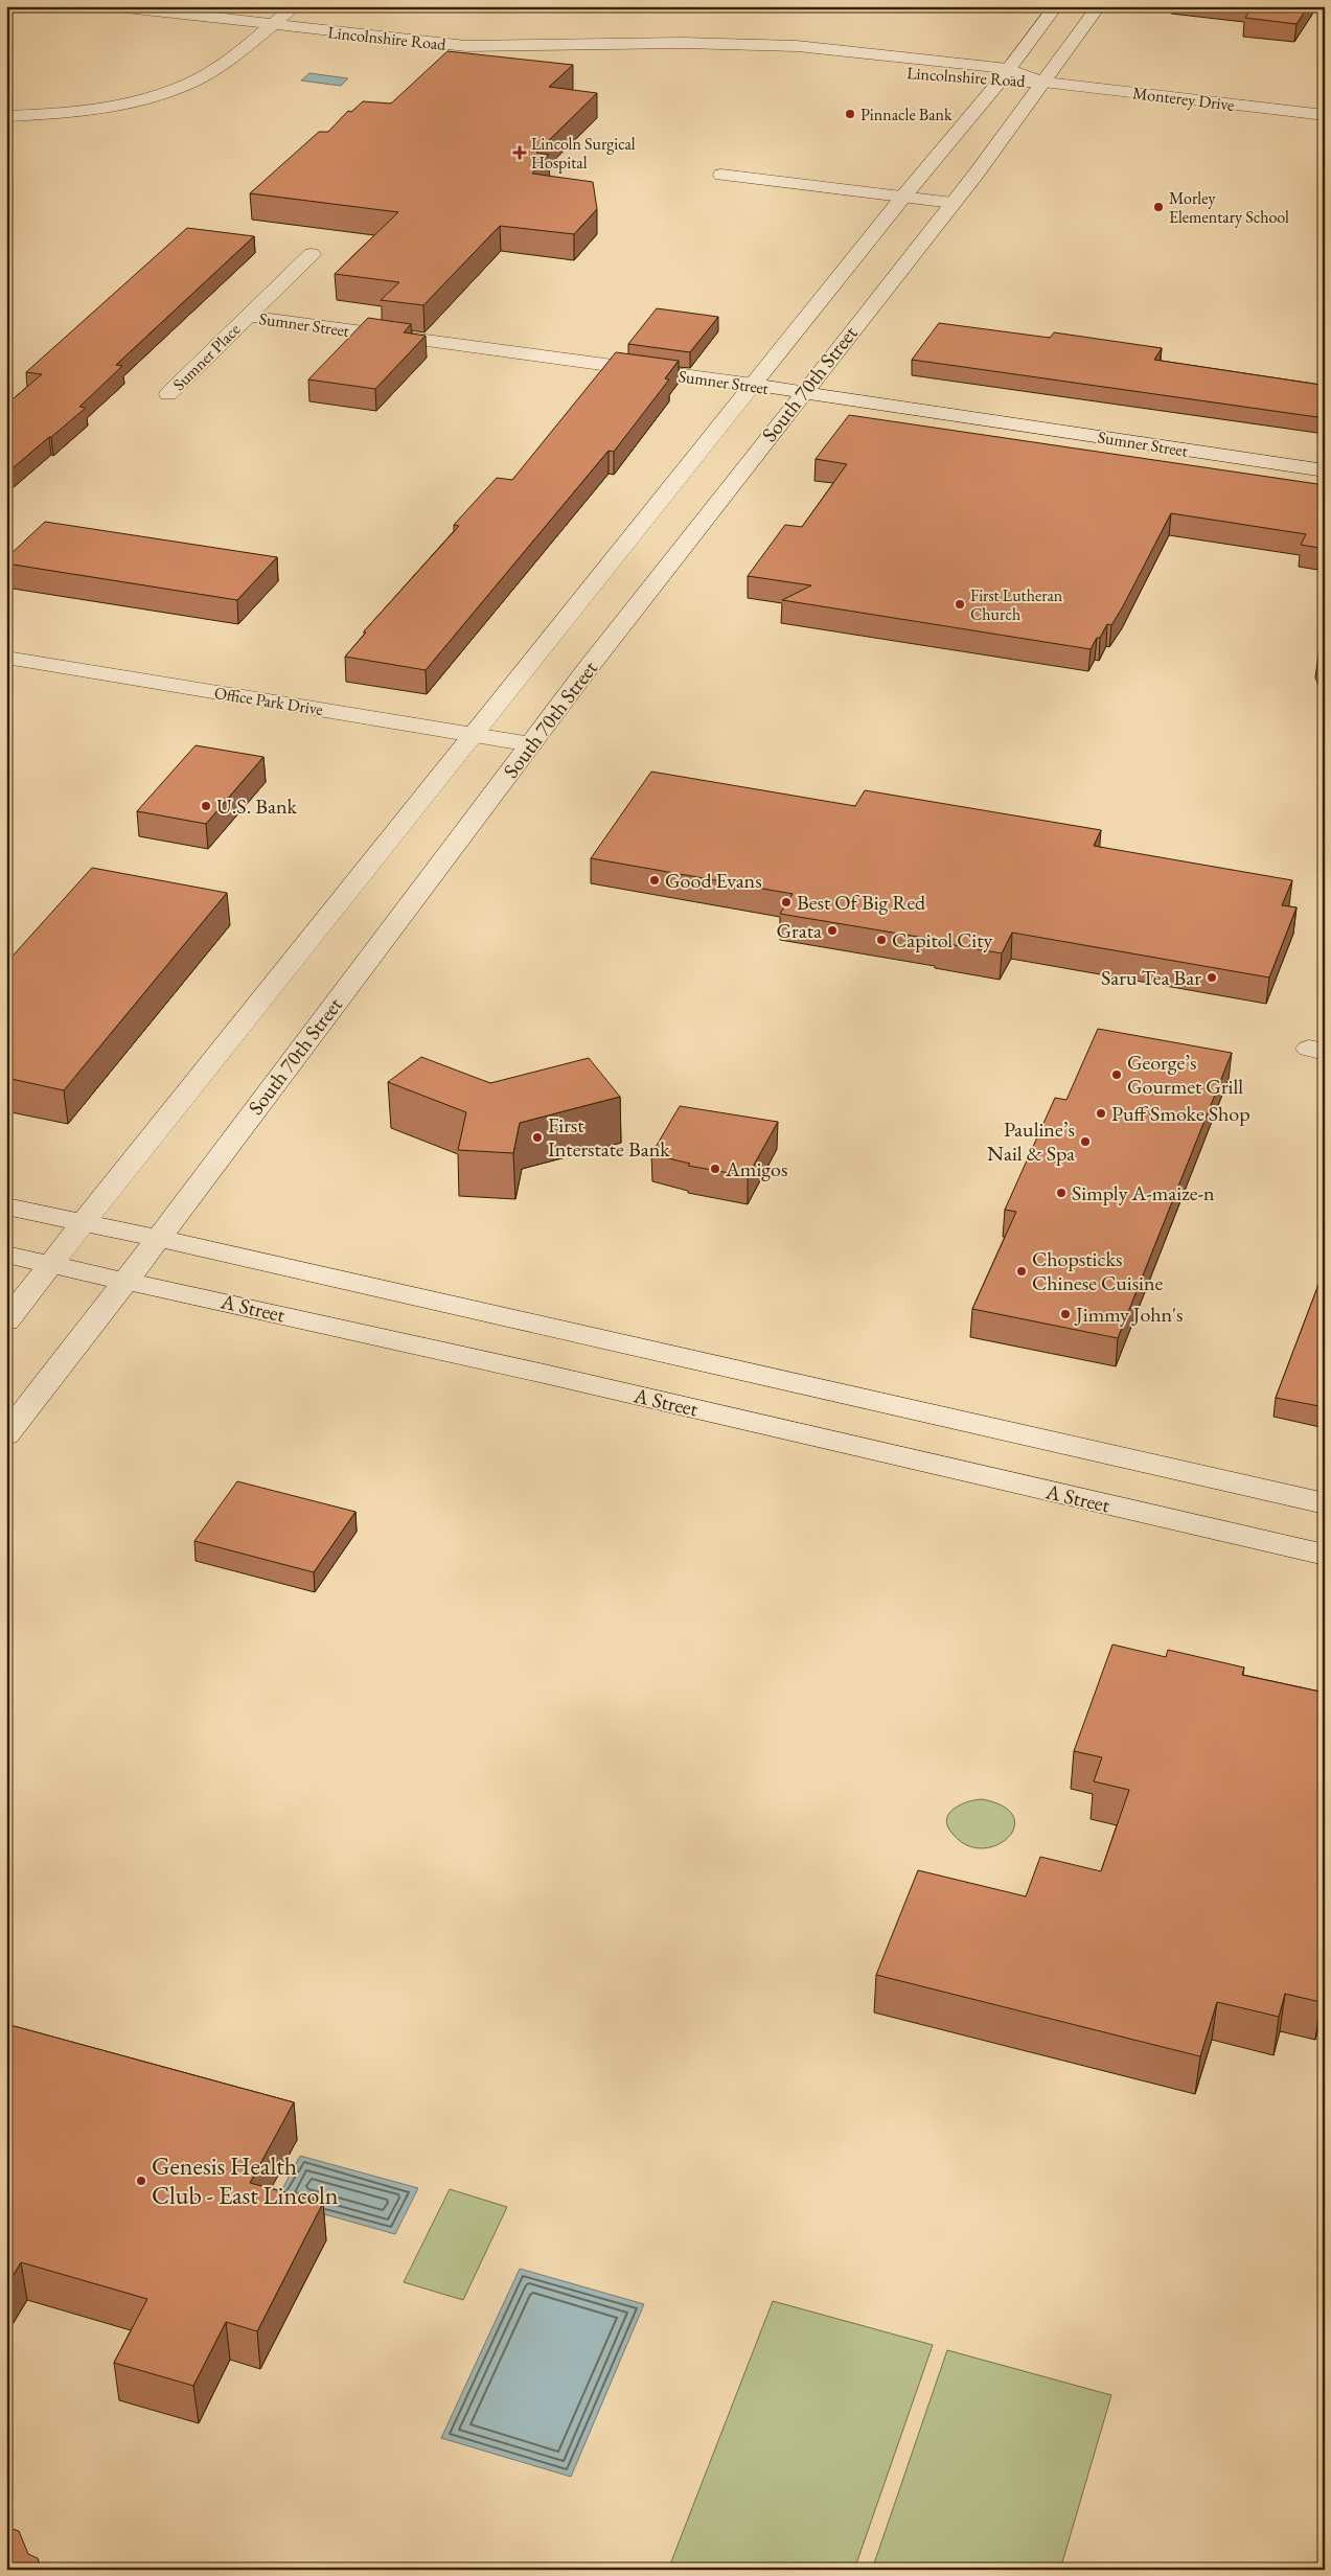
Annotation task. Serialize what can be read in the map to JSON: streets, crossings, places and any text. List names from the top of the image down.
{
  "streets": {
    "main road": [
      "Lincolnshire Road",
      "Monterey Drive",
      "Sumner Street",
      "Sumner Place",
      "South 70th Street",
      "Office Park Drive",
      "A Street"
    ]
  },
  "crossings": [
    ["Lincolnshire Road", "Monterey Drive"],
    ["Lincolnshire Road", "South 70th Street"],
    ["Monterey Drive", "South 70th Street"],
    ["Sumner Street", "Sumner Place"],
    ["Sumner Street", "South 70th Street"],
    ["South 70th Street", "Office Park Drive"],
    ["South 70th Street", "A Street"]
  ],
  "places": {
    "other": [
      "Pinnacle Bank",
      "Morley Elementary School",
      "First Lutheran Church",
      "U.S. Bank",
      "Good Evans",
      "Best Of Big Red",
      "Grata",
      "Capitol City",
      "Saru Tea Bar",
      "George’s Gourmet Grill",
      "Puff Smoke Shop",
      "First Interstate Bank",
      "Pauline’s Nail & Spa",
      "Amigos",
      "Simply A-maize-n",
      "Chopsticks Chinese Cuisine",
      "Jimmy John's",
      "Genesis Health Club - East Lincoln"
    ],
    "health": ["Lincoln Surgical Hospital"]
  }
}
